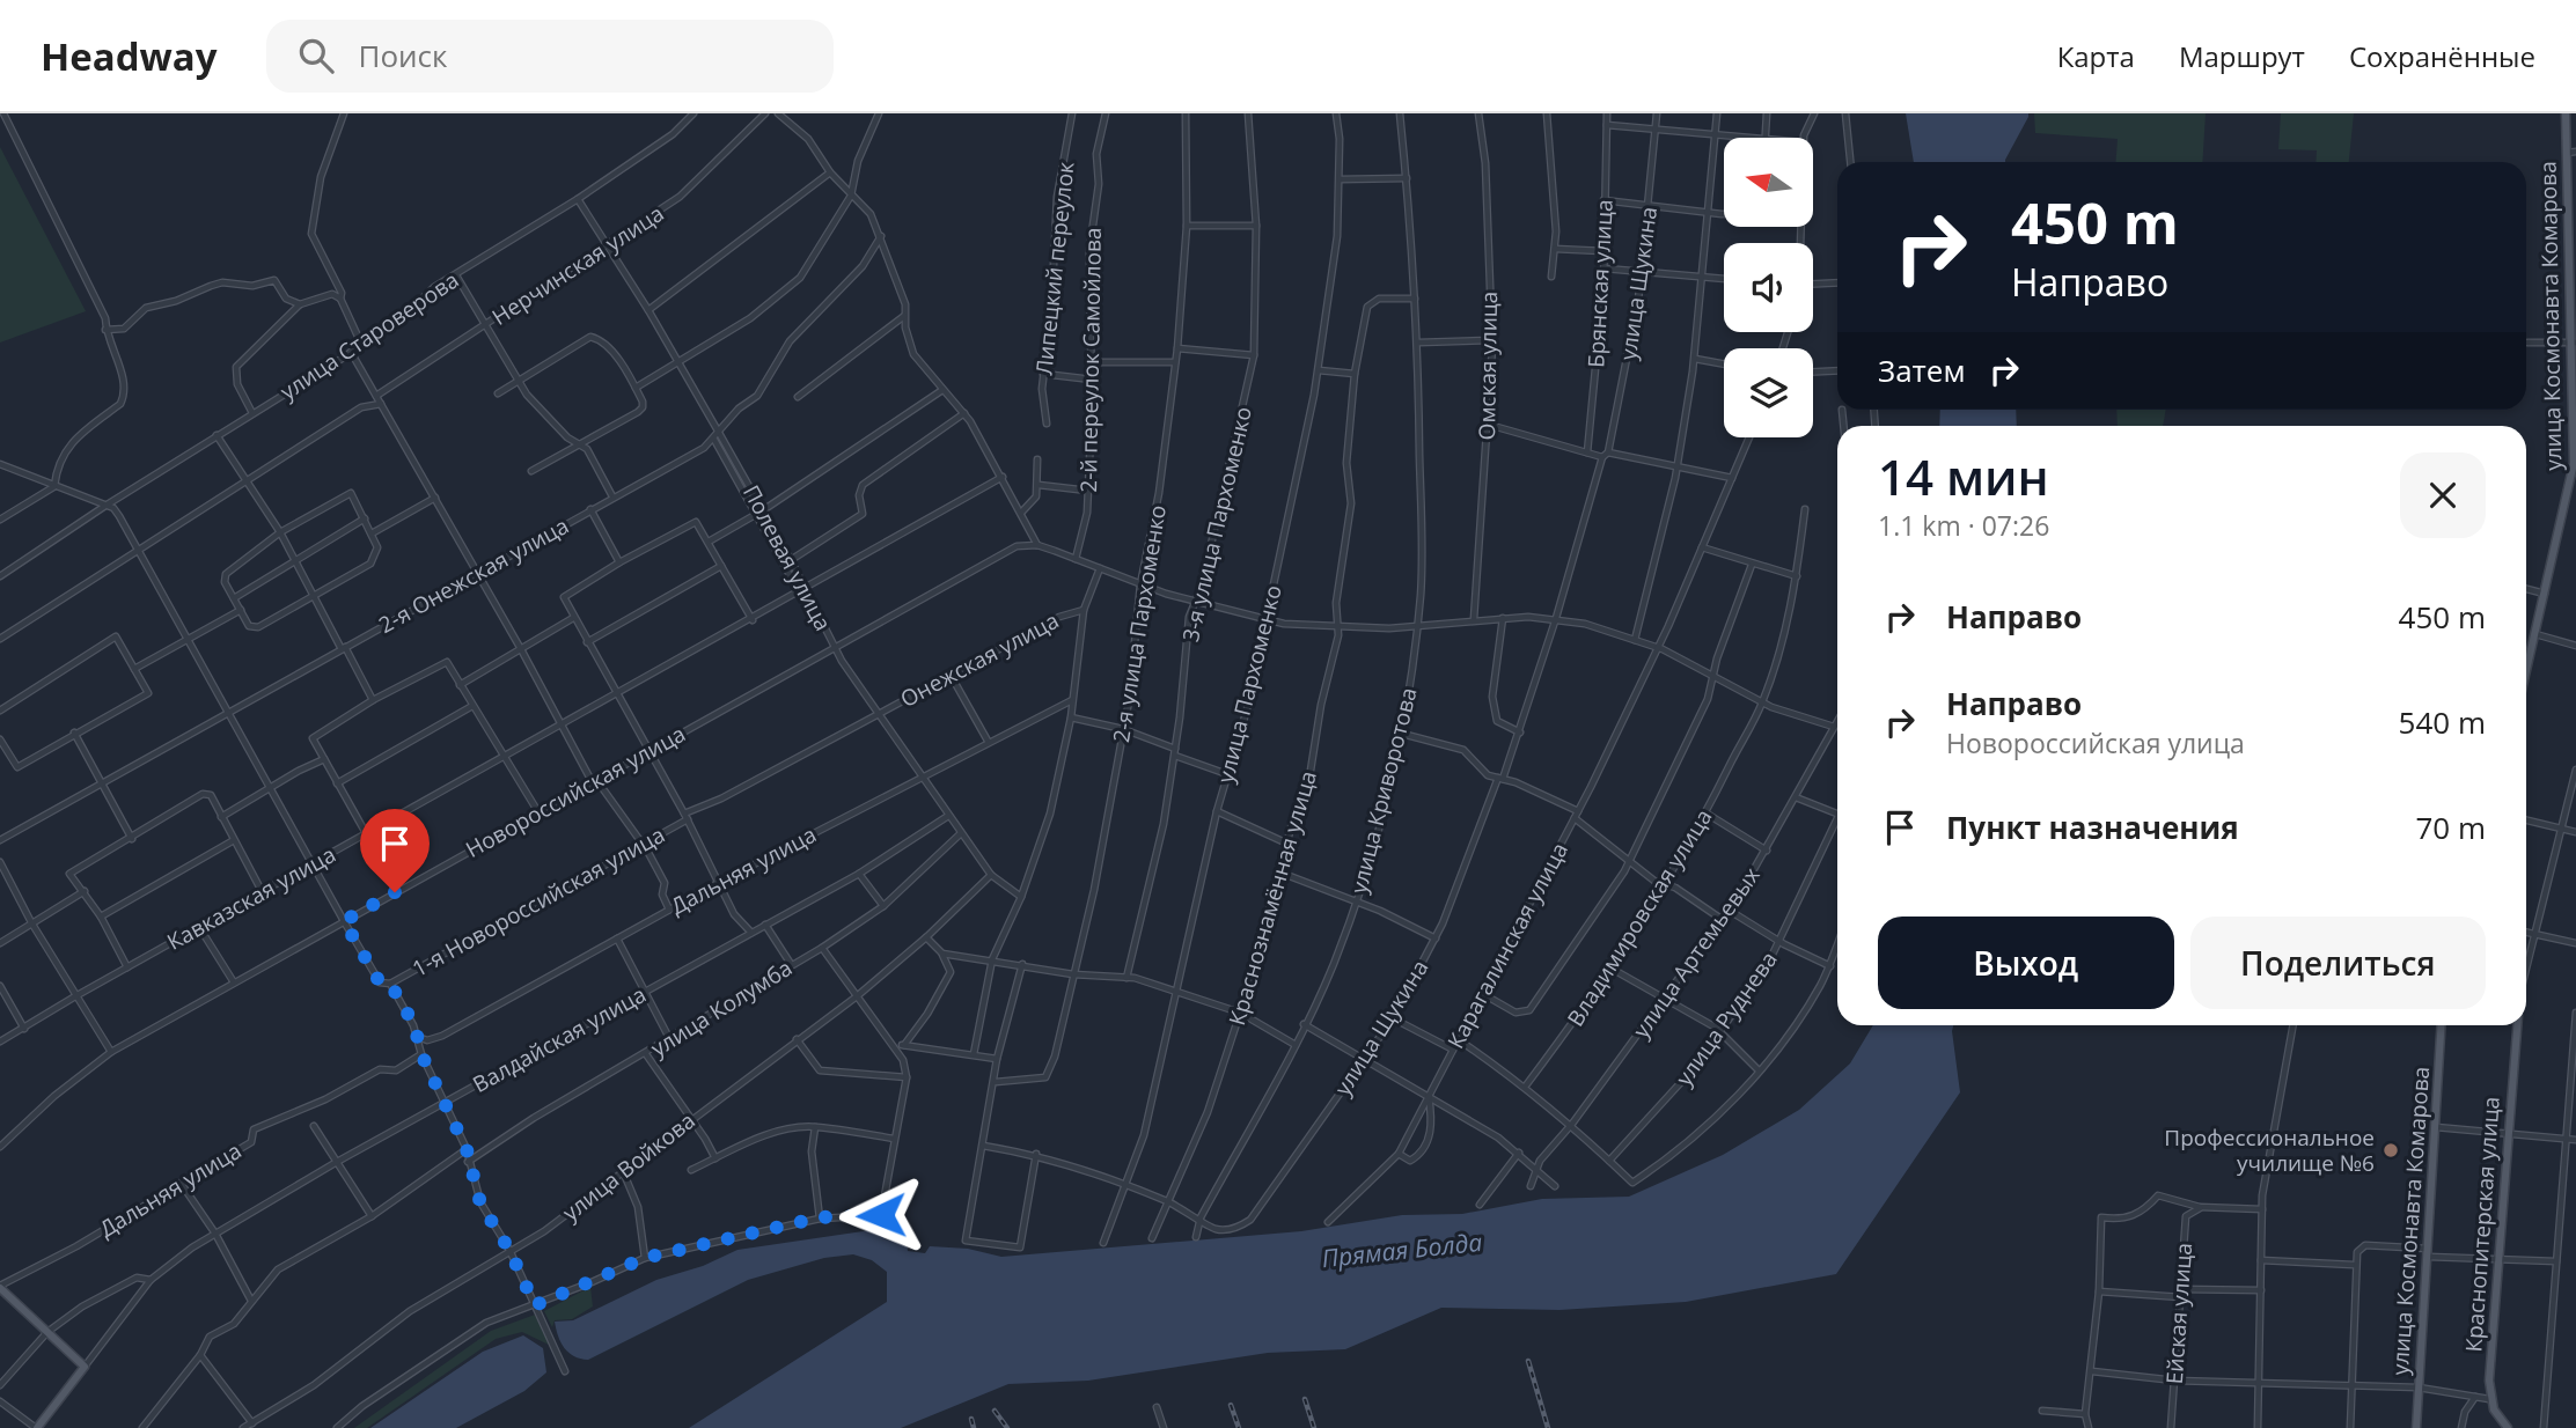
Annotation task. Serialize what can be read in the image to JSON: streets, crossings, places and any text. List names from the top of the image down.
{
  "streets": {
    "main road": ["улица Космонавта Комарова", "Краснопитерская улица"],
    "street": [
      "Нерчинская улица",
      "Липецкий переулок",
      "Брянская улица",
      "улица Щукина",
      "улица Староверова",
      "2-й переулок Самойлова",
      "Омская улица",
      "3-я улица Пархоменко",
      "Полевая улица",
      "2-я Онежская улица",
      "2-я улица Пархоменко",
      "Онежская улица",
      "улица Пархоменко",
      "улица Криворотова",
      "Новороссийская улица",
      "Дальняя улица",
      "Кавказская улица",
      "Краснознамённая улица",
      "1-я Новороссийская улица",
      "Владимировская улица",
      "Карагалинская улица",
      "улица Артемьевых",
      "улица Колумба",
      "улица Руднева",
      "Валдайская улица",
      "улица Войкова",
      "Ейская улица"
    ]
  },
  "crossings": [
    ["Нерчинская улица", "Полевая улица"],
    ["улица Щукина", "улица Криворотова"],
    ["улица Староверова", "Полевая улица"],
    ["Полевая улица", "2-я Онежская улица"],
    ["Полевая улица", "Онежская улица"],
    ["Полевая улица", "Новороссийская улица"],
    ["Полевая улица", "Дальняя улица"],
    ["Полевая улица", "1-я Новороссийская улица"],
    ["Полевая улица", "улица Колумба"],
    ["Полевая улица", "Валдайская улица"],
    ["Полевая улица", "улица Войкова"],
    ["Онежская улица", "1-я Новороссийская улица"],
    ["улица Криворотова", "Краснознамённая улица"]
  ],
  "water": ["Прямая Болда"],
  "places": ["Профессиональное училище №6"],
  "north": "left",
  "page": {
    "header": "Headway",
    "search": "Поиск",
    "nav": ["Карта", "Маршрут", "Сохранённые"],
    "turn": ["450 m", "Направо"],
    "then": "Затем",
    "heading": ["14 мин", "1.1 km · 07:26"],
    "list": [
      {
        "name": "Направо",
        "value": "450 m"
      },
      {
        "name": "Направо",
        "note": "Новороссийская улица",
        "value": "540 m"
      },
      {
        "name": "Пункт назначения",
        "value": "70 m"
      }
    ],
    "buttons": ["Выход", "Поделиться"]
  }
}
